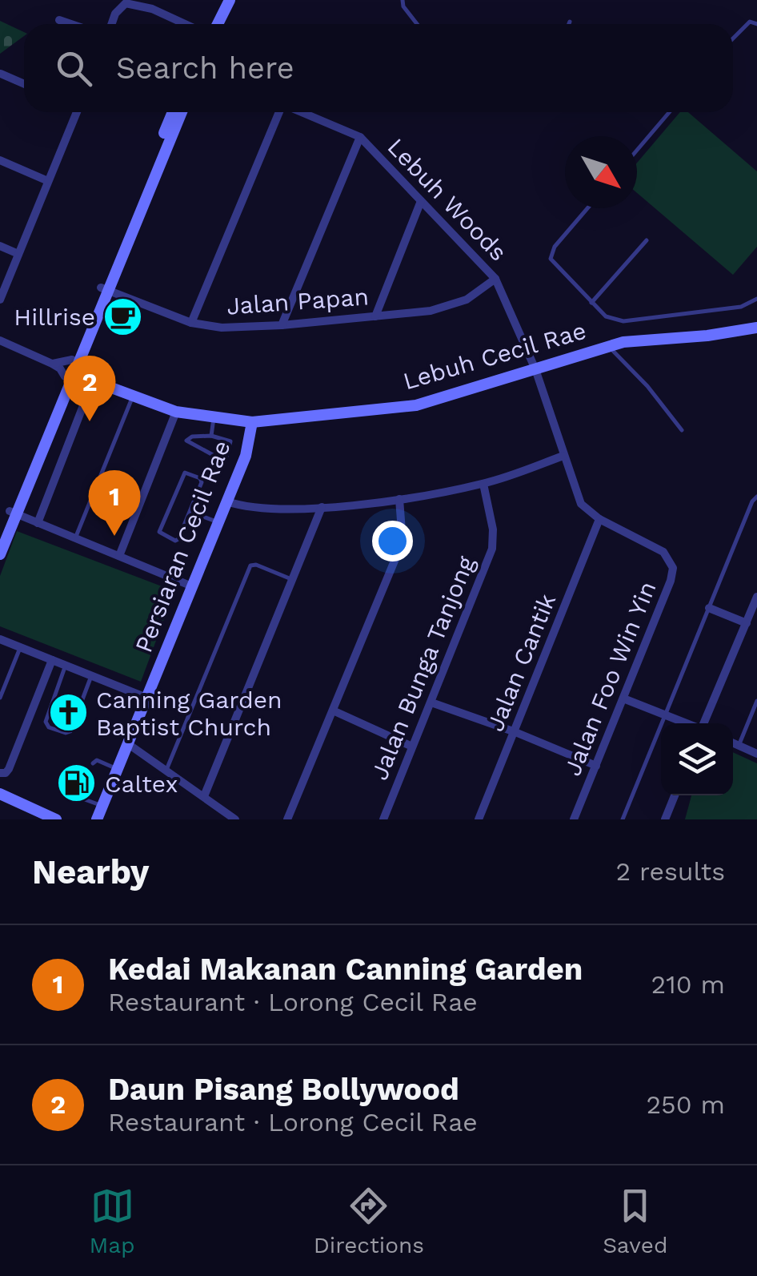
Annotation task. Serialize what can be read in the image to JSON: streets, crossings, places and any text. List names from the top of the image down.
{
  "streets": {
    "street": [
      "Lebuh Woods",
      "Jalan Papan",
      "Lebuh Cecil Rae",
      "Persiaran Cecil Rae",
      "Jalan Cantik",
      "Jalan Bunga Tanjong",
      "Jalan Foo Win Yin"
    ]
  },
  "crossings": [
    ["Lebuh Woods", "Jalan Papan"],
    ["Lebuh Woods", "Lebuh Cecil Rae"],
    ["Lebuh Woods", "Jalan Foo Win Yin"],
    ["Lebuh Cecil Rae", "Persiaran Cecil Rae"],
    ["Lebuh Cecil Rae", "Jalan Foo Win Yin"],
    ["Jalan Cantik", "Jalan Foo Win Yin"]
  ],
  "places": {
    "cafe": ["Hillrise"],
    "church": ["Canning Garden Baptist Church"],
    "fuel station": ["Caltex"]
  },
  "north": "bottom right",
  "page": {
    "search": "Search here",
    "pins": ["2", "1"],
    "heading": ["Nearby", "2 results"],
    "list": [
      {
        "mark": "1",
        "name": "Kedai Makanan Canning Garden",
        "note": "Restaurant · Lorong Cecil Rae",
        "value": "210 m"
      },
      {
        "mark": "2",
        "name": "Daun Pisang Bollywood",
        "note": "Restaurant · Lorong Cecil Rae",
        "value": "250 m"
      }
    ],
    "nav": ["Map", "Directions", "Saved"]
  }
}
